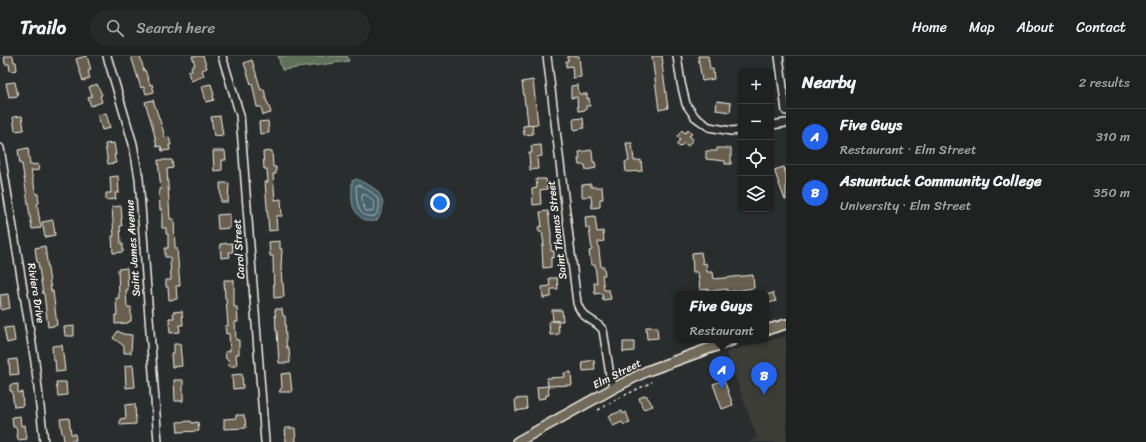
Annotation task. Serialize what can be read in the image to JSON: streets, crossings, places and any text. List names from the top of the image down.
{
  "streets": {
    "main road": ["Elm Street"],
    "street": [
      "Saint Thomas Street",
      "Saint James Avenue",
      "Carol Street",
      "Riviera Drive"
    ]
  },
  "crossings": [
    ["Saint Thomas Street", "Elm Street"]
  ],
  "page": {
    "header": "Trailo",
    "search": "Search here",
    "nav": [
      "Home",
      "Map",
      "About",
      "Contact"
    ],
    "heading": ["Nearby", "2 results"],
    "map_buttons": ["+", "−"],
    "list": [
      {
        "mark": "A",
        "name": "Five Guys",
        "note": "Restaurant · Elm Street",
        "value": "310 m"
      },
      {
        "mark": "B",
        "name": "Asnuntuck Community College",
        "note": "University · Elm Street",
        "value": "350 m"
      }
    ],
    "popup": ["Five Guys", "Restaurant"],
    "pins": ["A", "B"]
  }
}
